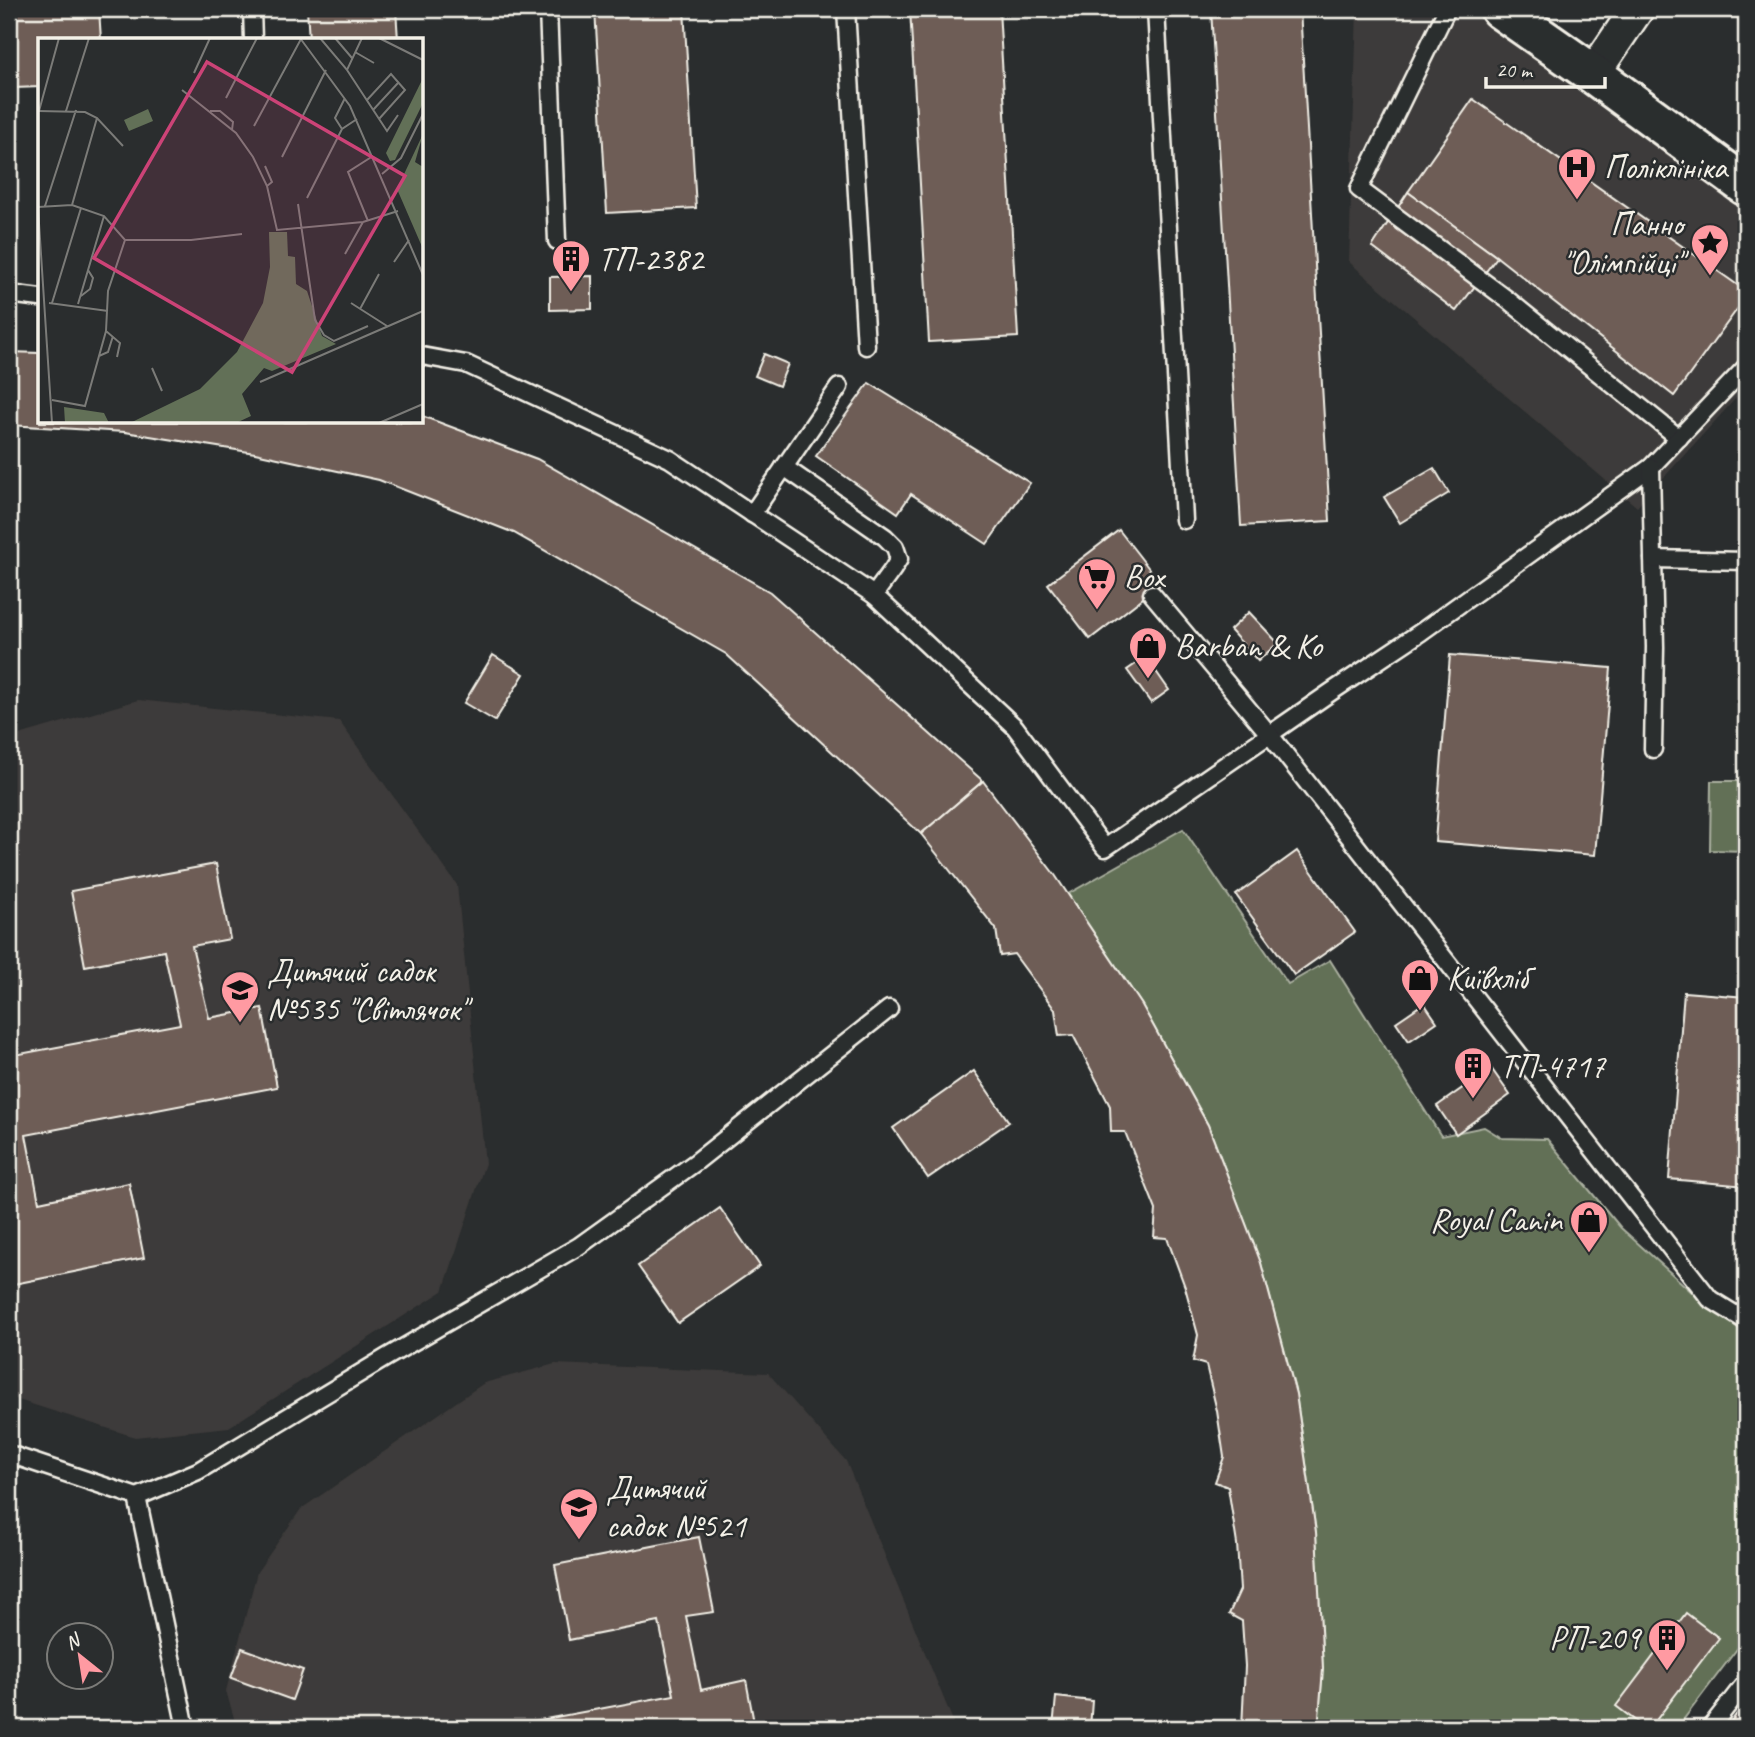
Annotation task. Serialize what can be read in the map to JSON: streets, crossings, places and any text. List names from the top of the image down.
{
  "places": {
    "hospital": ["Поліклініка"],
    "place": ["Панно \"Олімпійці\""],
    "building": ["ТП-2382", "ТП-4717", "РП-209"],
    "supermarket": ["Box"],
    "shop": ["Barban & Ko", "Київхліб", "Royal Canin"],
    "school or university": ["Дитячий садок №535 \"Світлячок\"", "Дитячий садок №521"]
  },
  "scale_bar": "20 m",
  "north": "top left"
}
